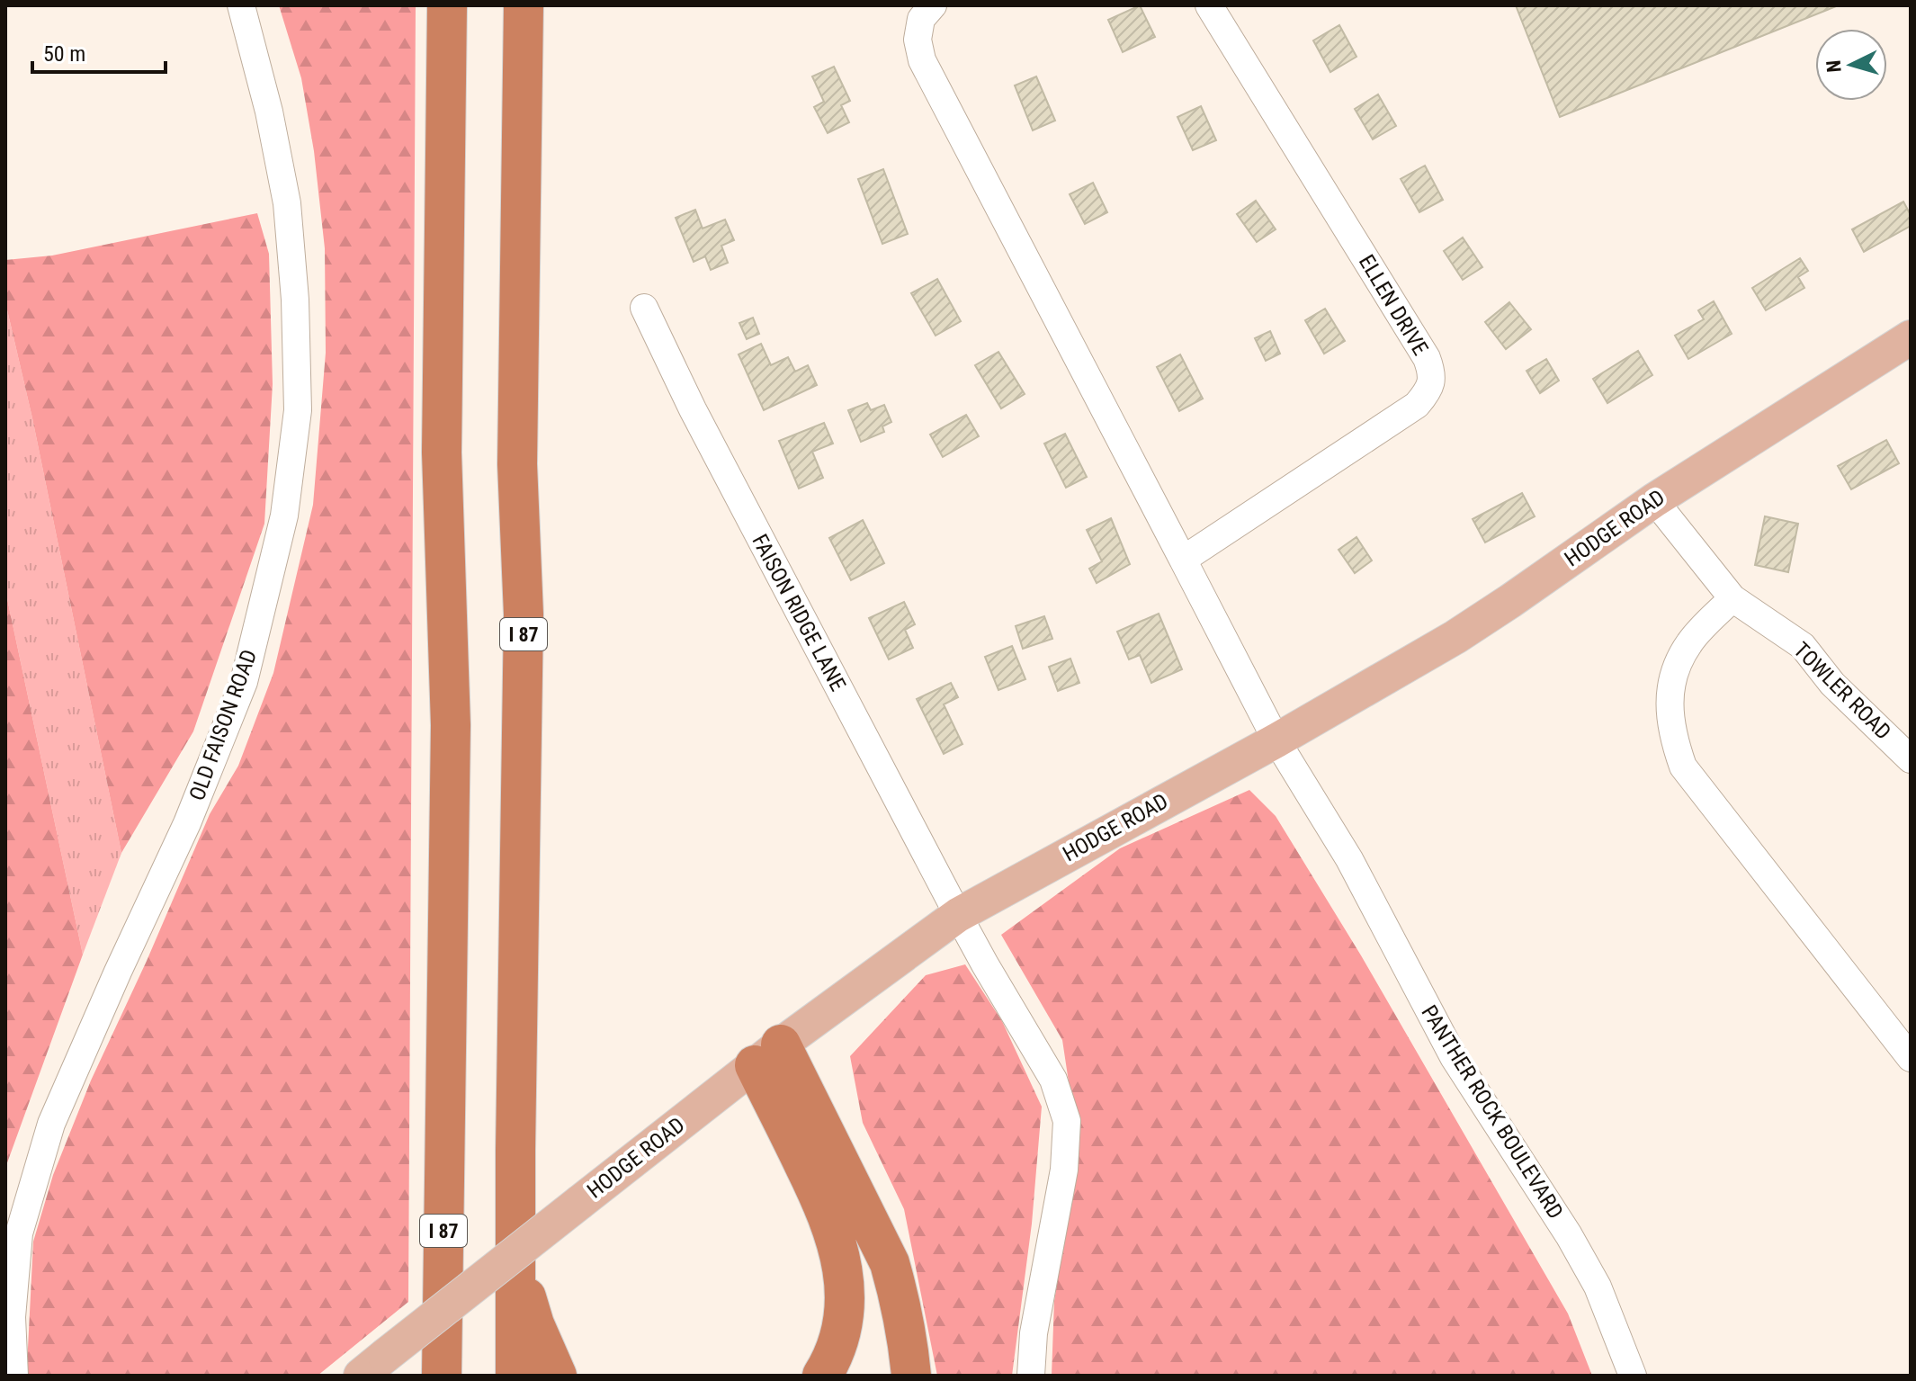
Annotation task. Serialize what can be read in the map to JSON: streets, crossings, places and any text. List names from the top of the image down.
{
  "streets": {
    "highway": ["I 87"],
    "main road": ["HODGE ROAD"],
    "street": [
      "ELLEN DRIVE",
      "FAISON RIDGE LANE",
      "TOWLER ROAD",
      "OLD FAISON ROAD",
      "PANTHER ROCK BOULEVARD"
    ]
  },
  "crossings": [
    ["HODGE ROAD", "FAISON RIDGE LANE"],
    ["HODGE ROAD", "TOWLER ROAD"],
    ["HODGE ROAD", "PANTHER ROCK BOULEVARD"]
  ],
  "scale_bar": "50 m",
  "north": "left"
}
